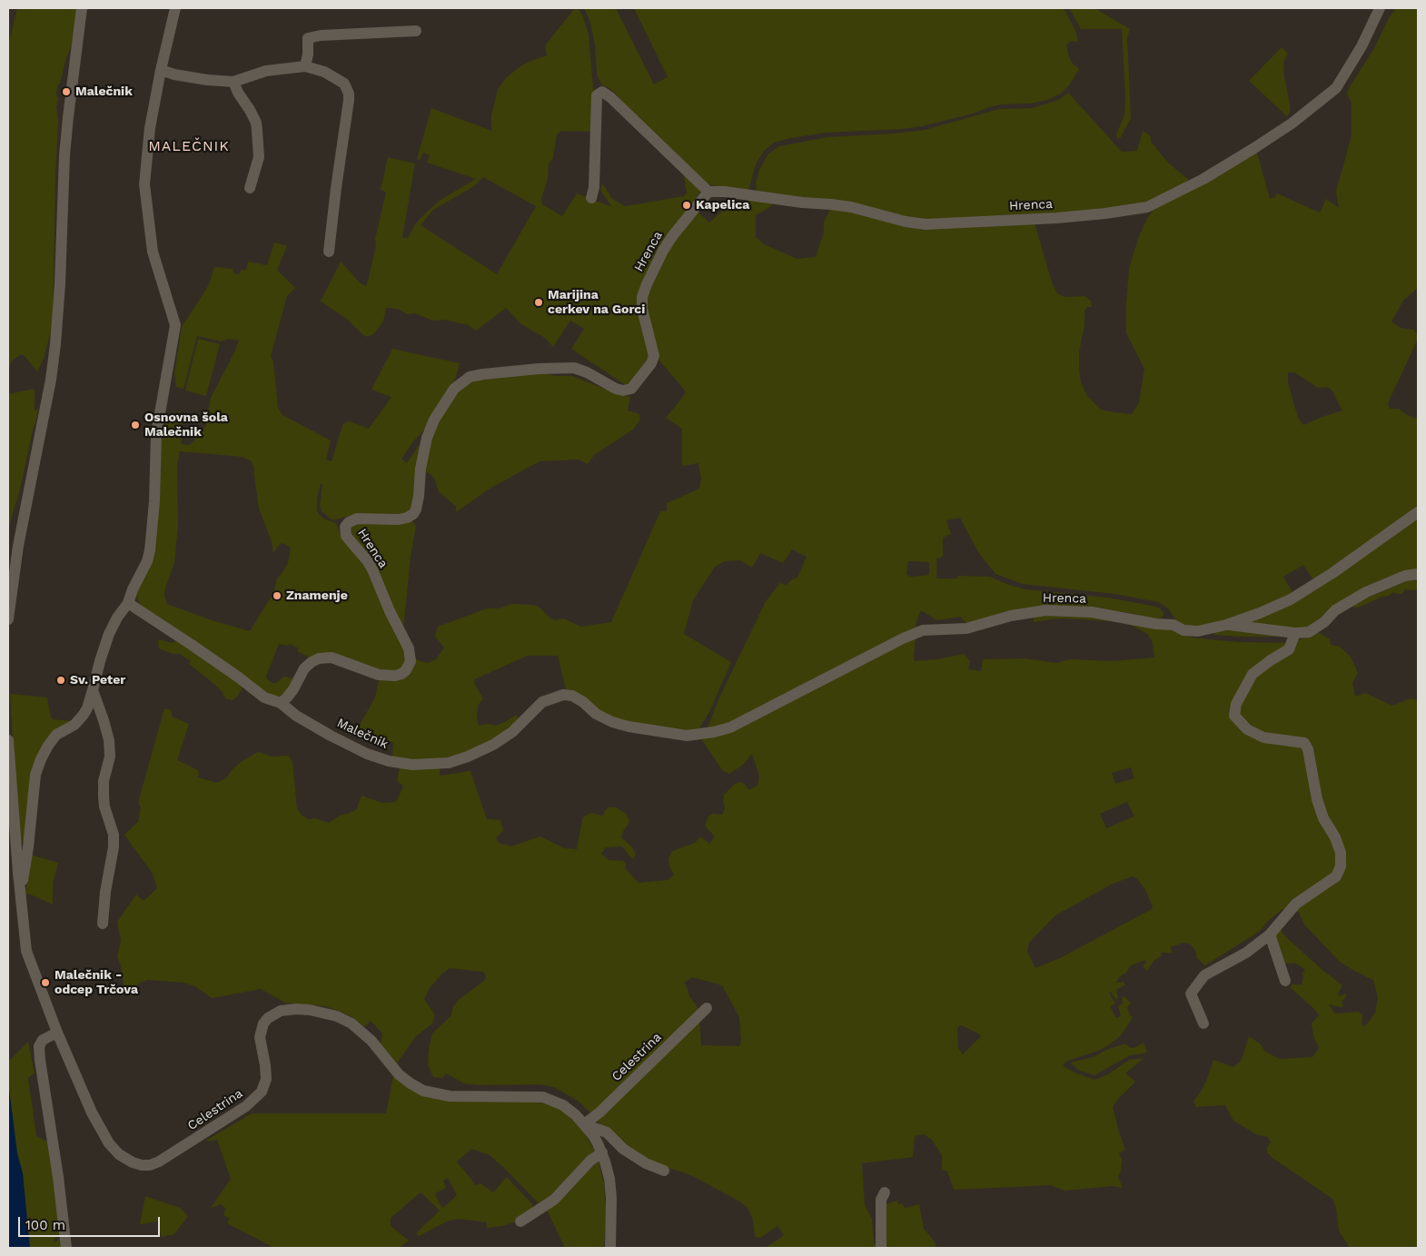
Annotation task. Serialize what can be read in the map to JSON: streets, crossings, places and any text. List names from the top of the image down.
{
  "streets": {
    "street": ["Hrenca", "Malečnik", "Celestrina"]
  },
  "crossings": [
    ["Hrenca", "Malečnik"]
  ],
  "districts": ["MALEČNIK"],
  "places": [
    "Malečnik",
    "Kapelica",
    "Marijina cerkev na Gorci",
    "Osnovna šola Malečnik",
    "Znamenje",
    "Sv. Peter",
    "Malečnik - odcep Trčova"
  ],
  "scale_bar": "100 m"
}
